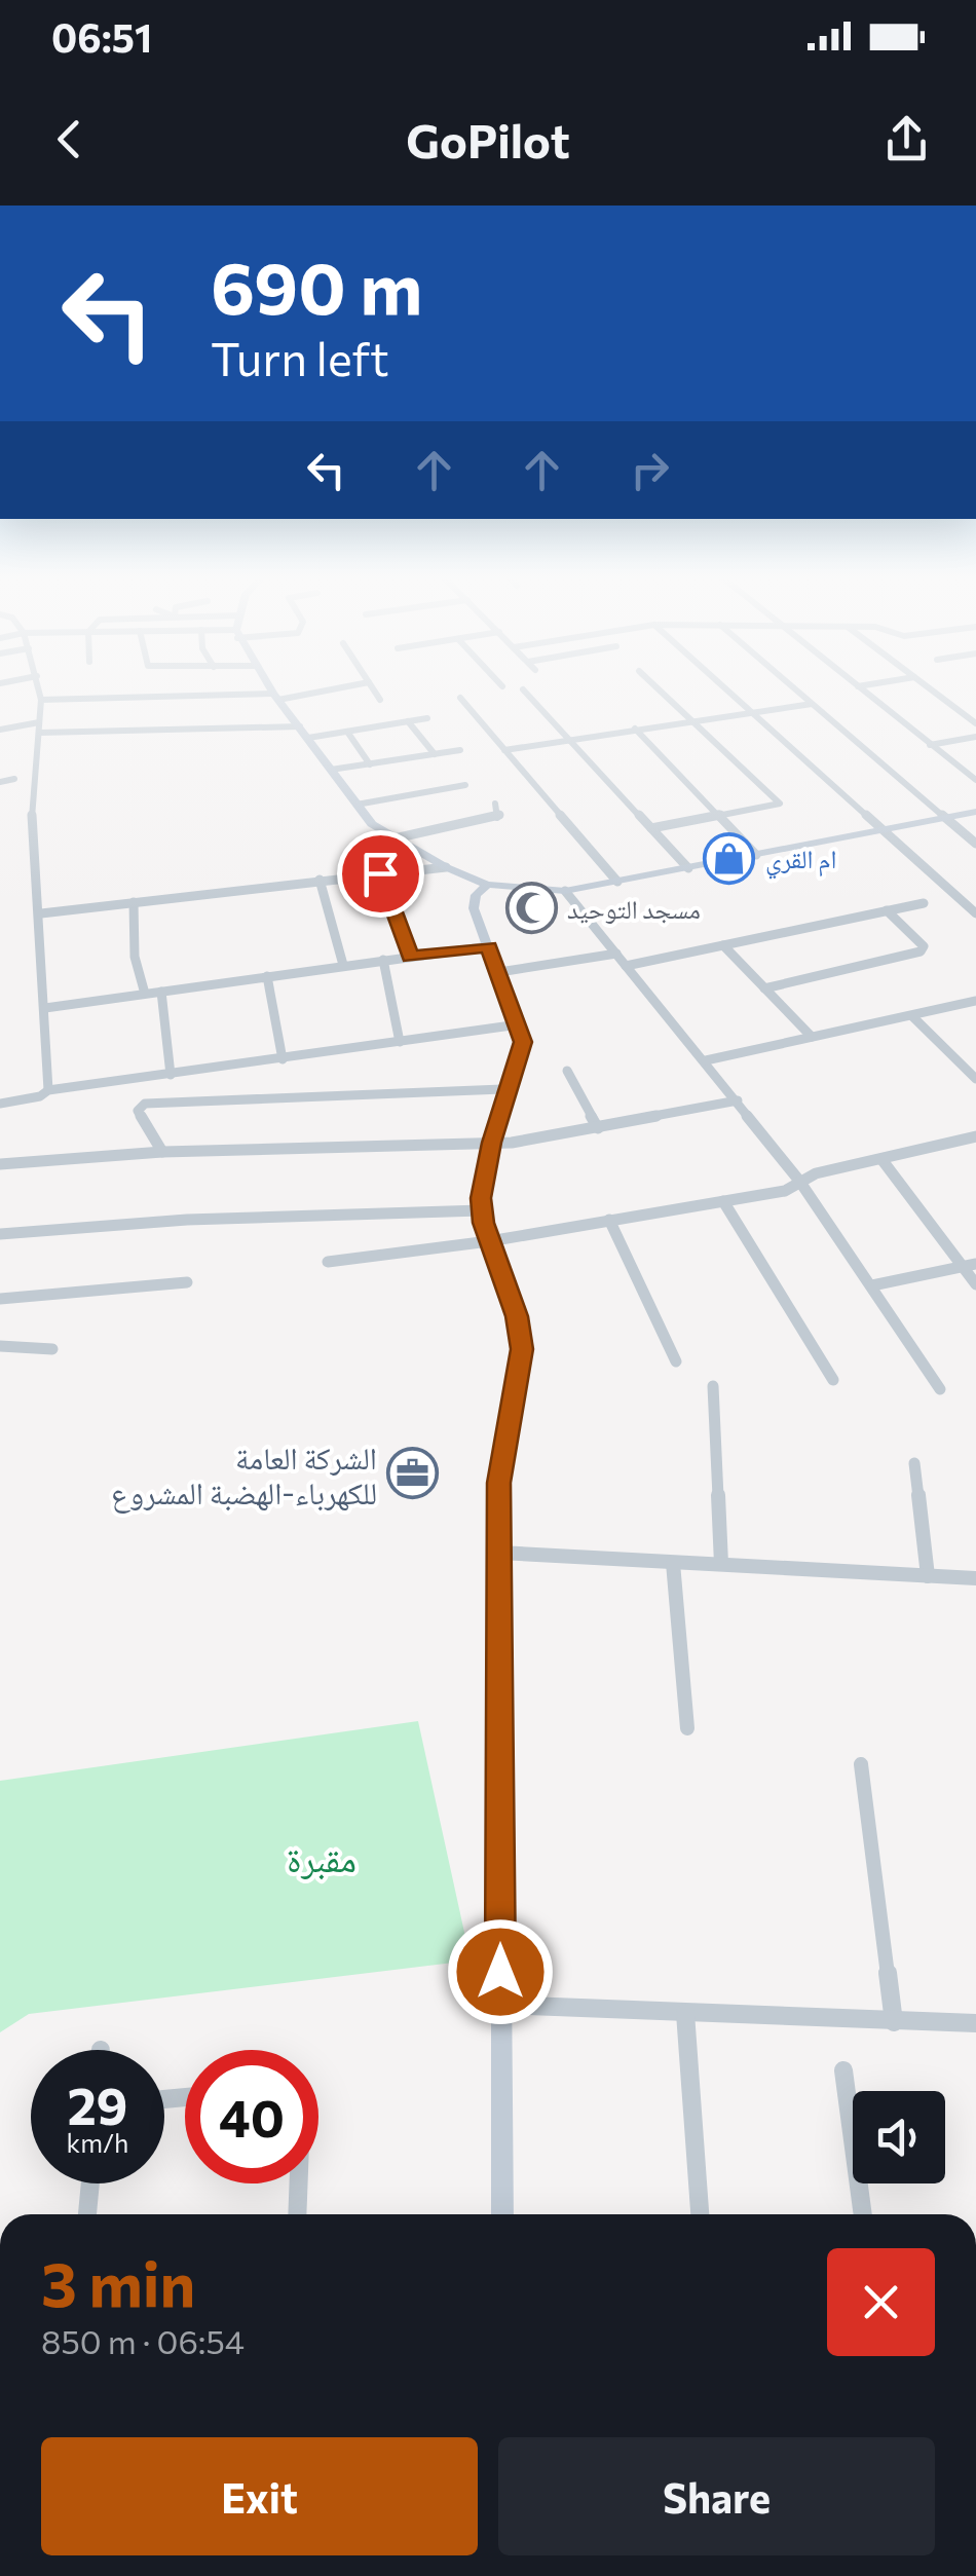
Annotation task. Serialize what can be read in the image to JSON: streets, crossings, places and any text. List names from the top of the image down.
{
  "parks": ["مقبرة"],
  "places": {
    "shop": ["ام القري"],
    "mosque": ["مسجد التوحيد"],
    "office": ["الشركة العامة للكهرباء-الهضبة المشروع"]
  },
  "page": {
    "status": "06:51",
    "header": "GoPilot",
    "turn": ["690 m", "Turn left"],
    "speed": "29 km/h",
    "limit": "40",
    "heading": ["3 min", "850 m · 06:54"],
    "buttons": ["Exit", "Share"]
  }
}
